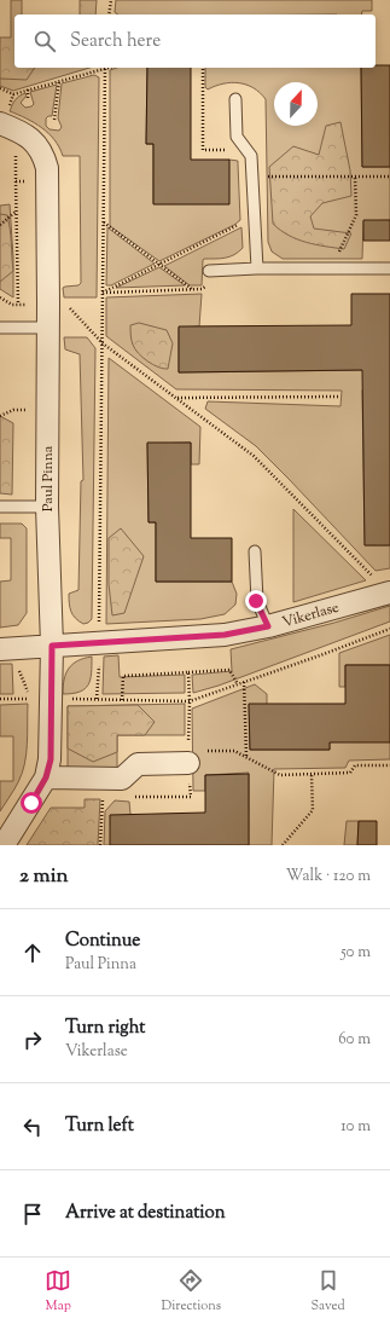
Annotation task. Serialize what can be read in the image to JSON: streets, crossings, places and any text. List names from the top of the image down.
{
  "streets": {
    "street": ["Paul Pinna", "Vikerlase"]
  },
  "crossings": [
    ["Paul Pinna", "Vikerlase"]
  ],
  "north": "top",
  "page": {
    "search": "Search here",
    "heading": ["2 min", "Walk · 120 m"],
    "list": [
      ["Continue", "Paul Pinna", "50 m"],
      ["Turn right", "Vikerlase", "60 m"],
      ["Turn left", "10 m"],
      "Arrive at destination"
    ],
    "nav": ["Map", "Directions", "Saved"]
  }
}
